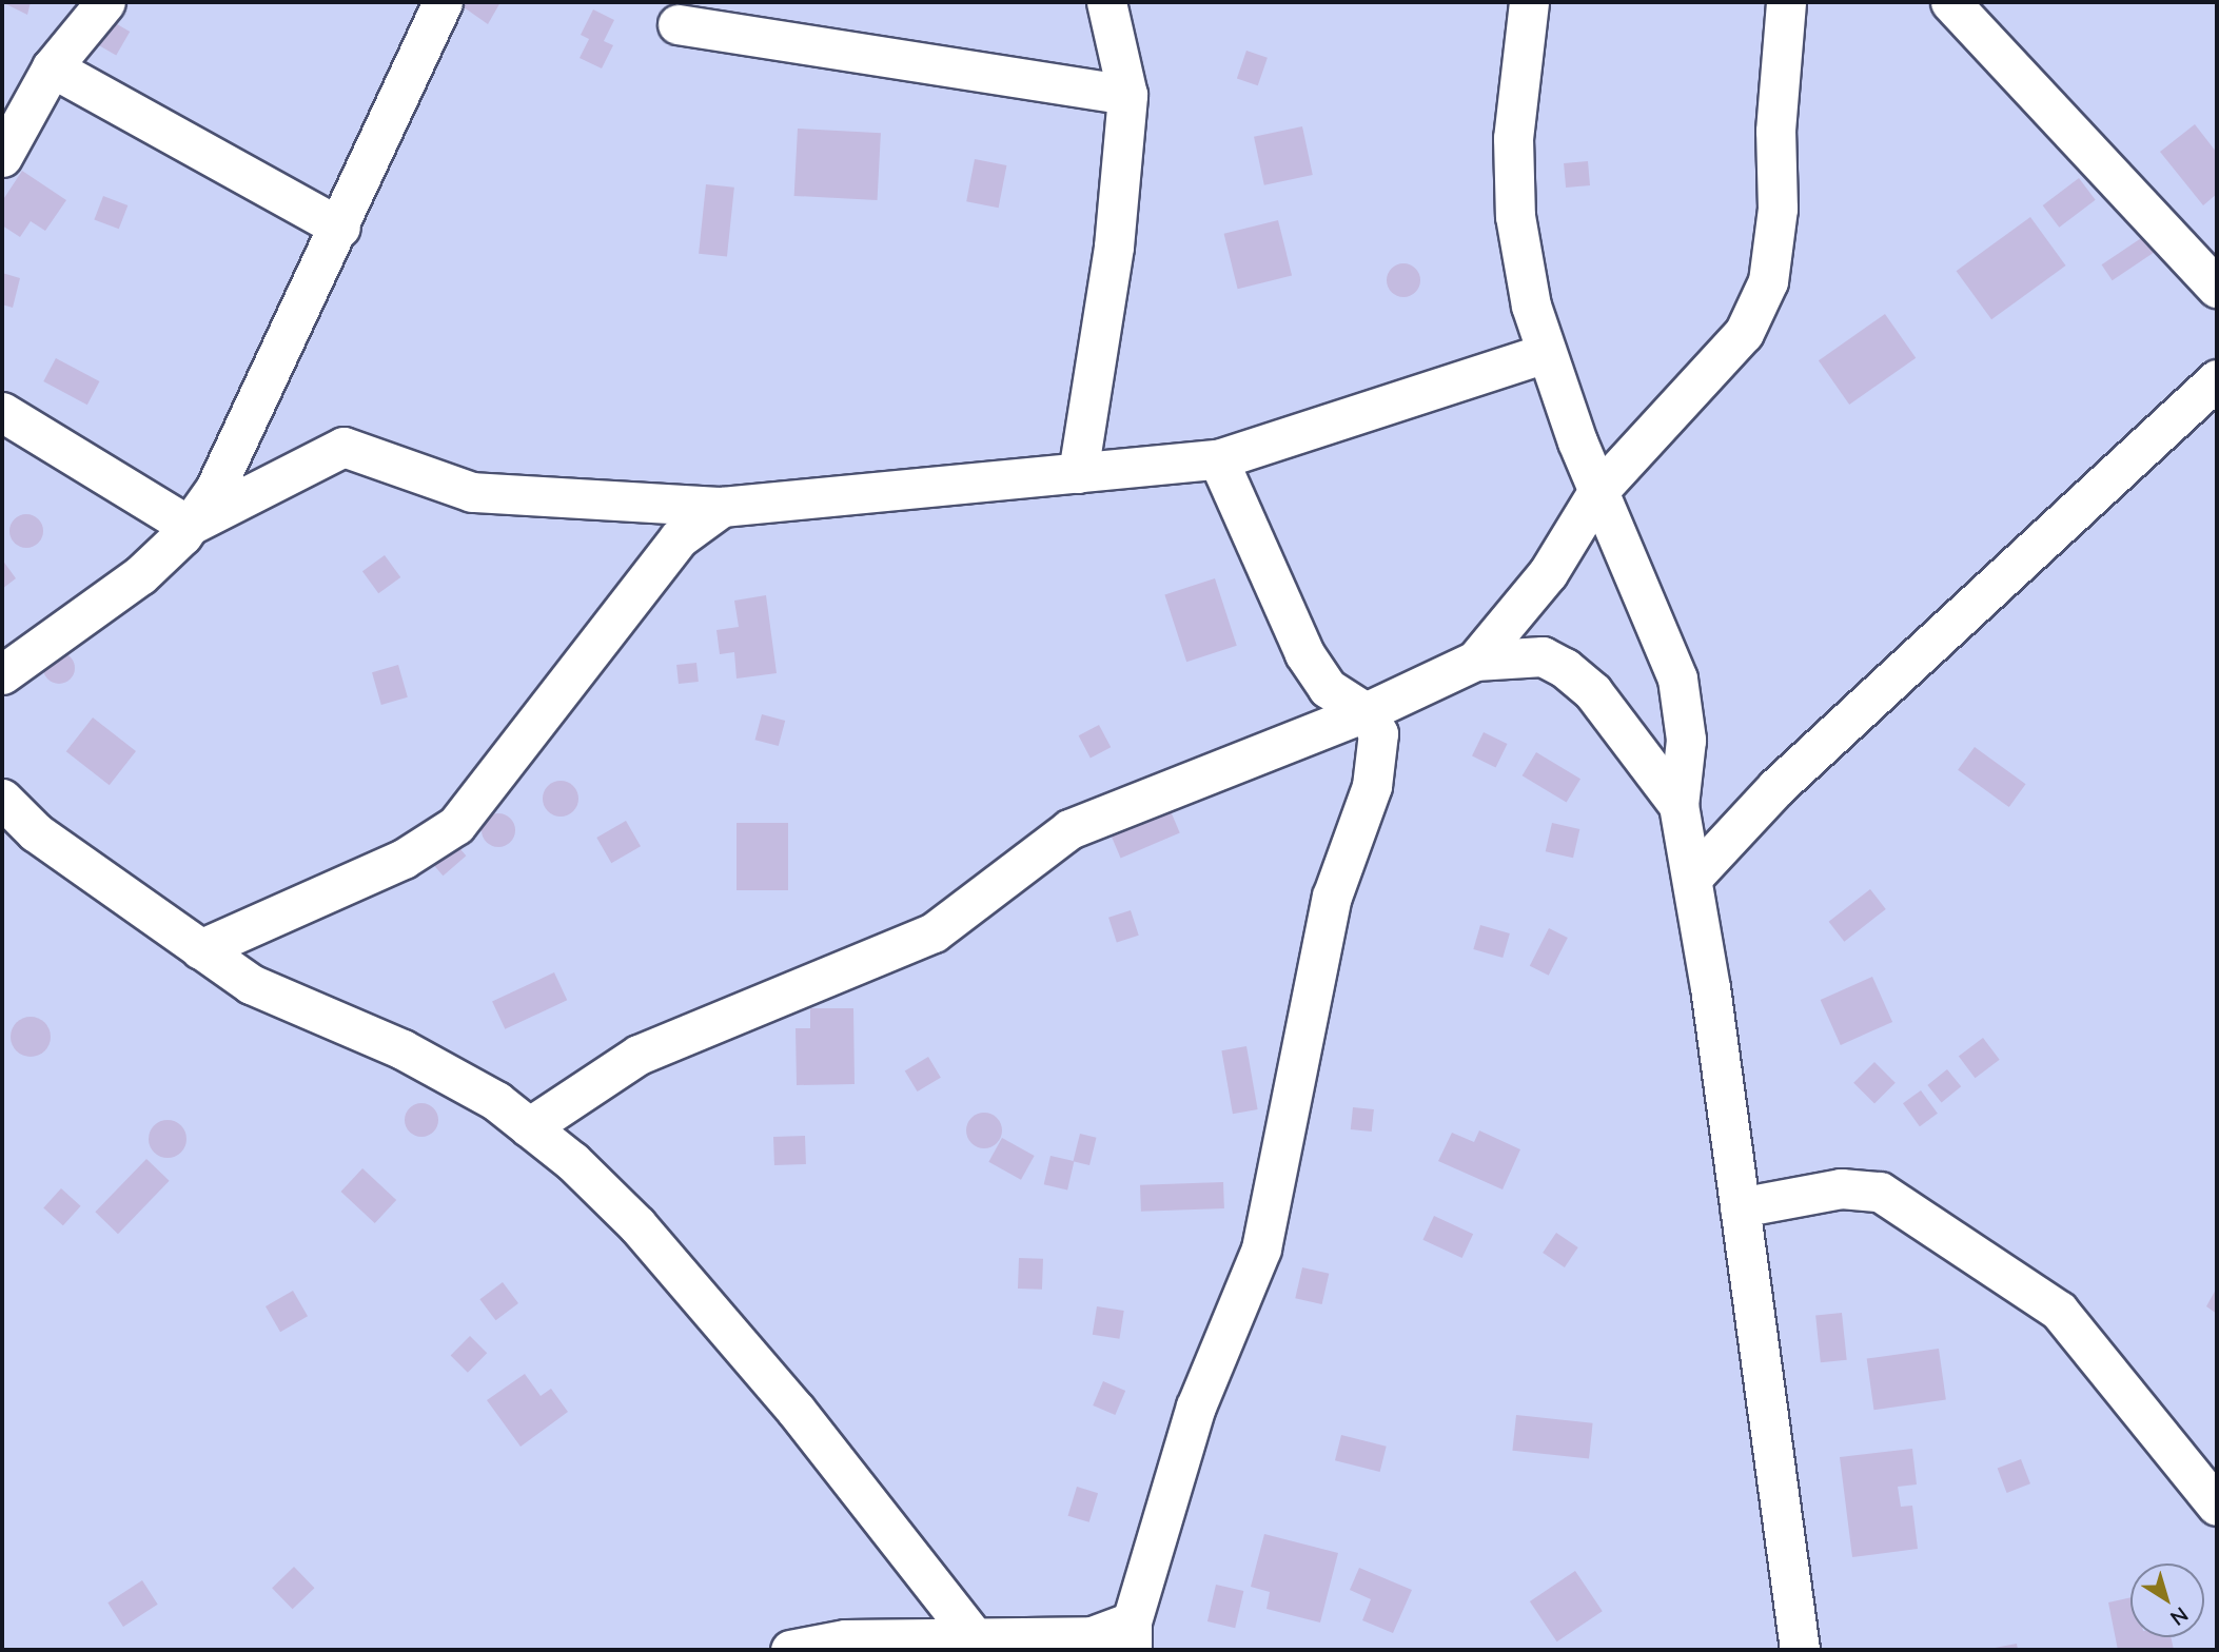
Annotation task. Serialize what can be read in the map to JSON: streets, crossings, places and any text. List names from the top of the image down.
{
  "north": "bottom right"
}
